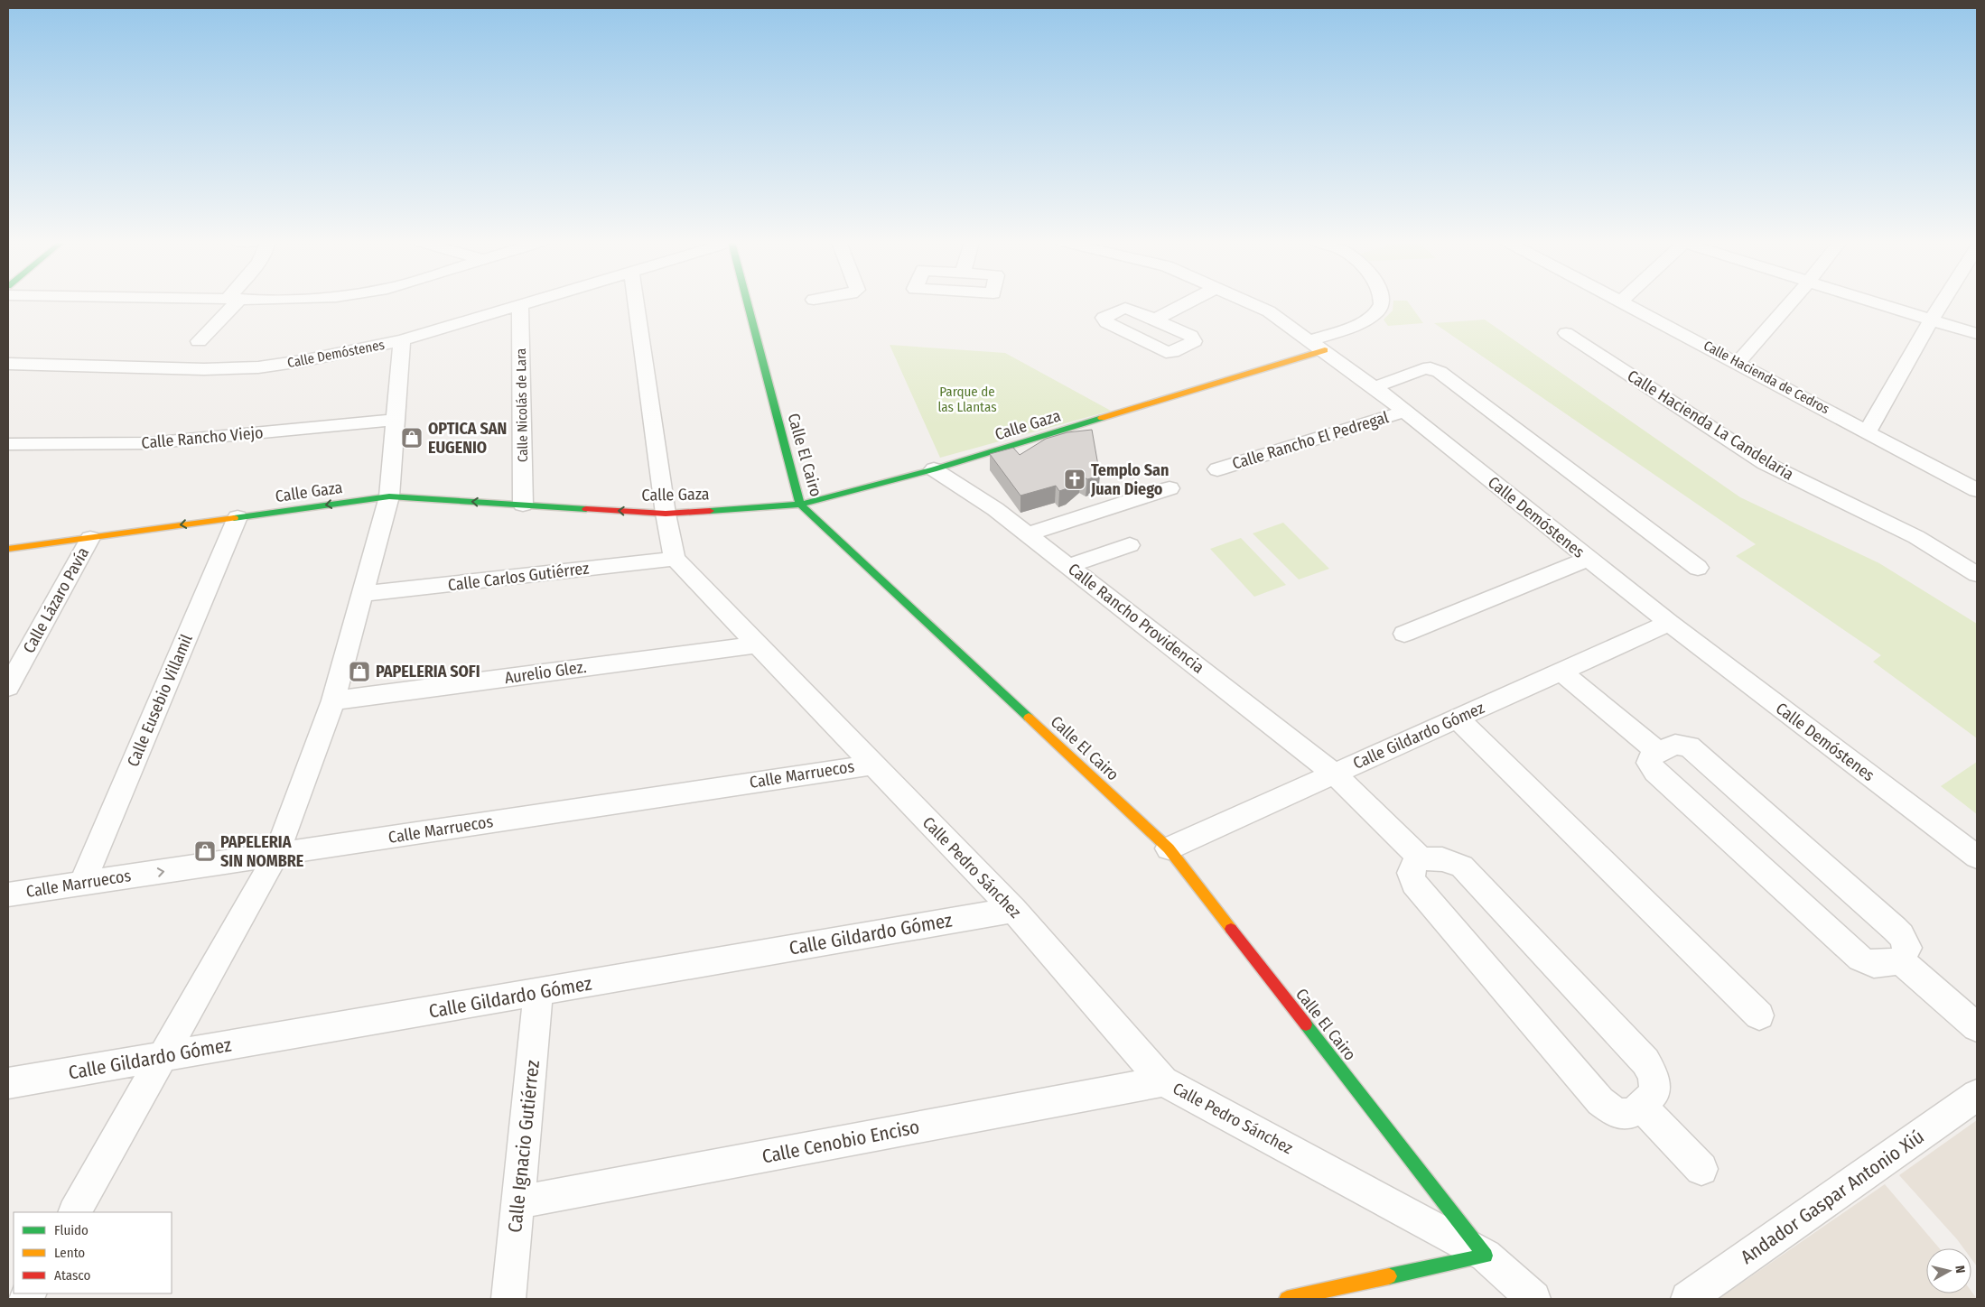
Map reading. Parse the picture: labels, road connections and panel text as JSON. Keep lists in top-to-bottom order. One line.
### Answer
{"streets":{"street":["Calle Demóstenes","Calle Hacienda de Cedros","Calle Nicolás de Lara","Calle Gaza","Calle Hacienda La Candelaria","Calle Rancho Viejo","Calle Rancho El Pedregal","Calle El Cairo","Calle Carlos Gutiérrez","Calle Lázaro Pavía","Calle Rancho Providencia","Aurelio Glez.","Calle Eusebio Villamil","Calle Gildardo Gómez","Calle Marruecos","Calle Pedro Sánchez","Calle Cenobio Enciso","Calle Ignacio Gutiérrez","Andador Gaspar Antonio Xiú"]},"crossings":[["Calle Demóstenes","Calle Nicolás de Lara"],["Calle Demóstenes","Calle Gaza"],["Calle Demóstenes","Calle Rancho El Pedregal"],["Calle Demóstenes","Calle Gildardo Gómez"],["Calle Nicolás de Lara","Calle Gaza"],["Calle Gaza","Calle El Cairo"],["Calle Gaza","Calle Lázaro Pavía"],["Calle Gaza","Calle Rancho Providencia"],["Calle Gaza","Calle Eusebio Villamil"],["Calle El Cairo","Calle Gildardo Gómez"],["Calle El Cairo","Calle Pedro Sánchez"],["Calle Carlos Gutiérrez","Calle Pedro Sánchez"],["Calle Rancho Providencia","Calle Gildardo Gómez"],["Aurelio Glez.","Calle Pedro Sánchez"],["Calle Eusebio Villamil","Calle Marruecos"],["Calle Gildardo Gómez","Calle Pedro Sánchez"],["Calle Gildardo Gómez","Calle Ignacio Gutiérrez"],["Calle Marruecos","Calle Pedro Sánchez"],["Calle Pedro Sánchez","Calle Cenobio Enciso"],["Calle Cenobio Enciso","Calle Ignacio Gutiérrez"]],"one_way":["Calle Gaza"],"parks":["Parque de las Llantas"],"places":{"shop":["OPTICA SAN EUGENIO","PAPELERIA SOFI","PAPELERIA SIN NOMBRE"],"church":["Templo San Juan Diego"]},"legend":["Fluido","Lento","Atasco"],"north":"right"}
